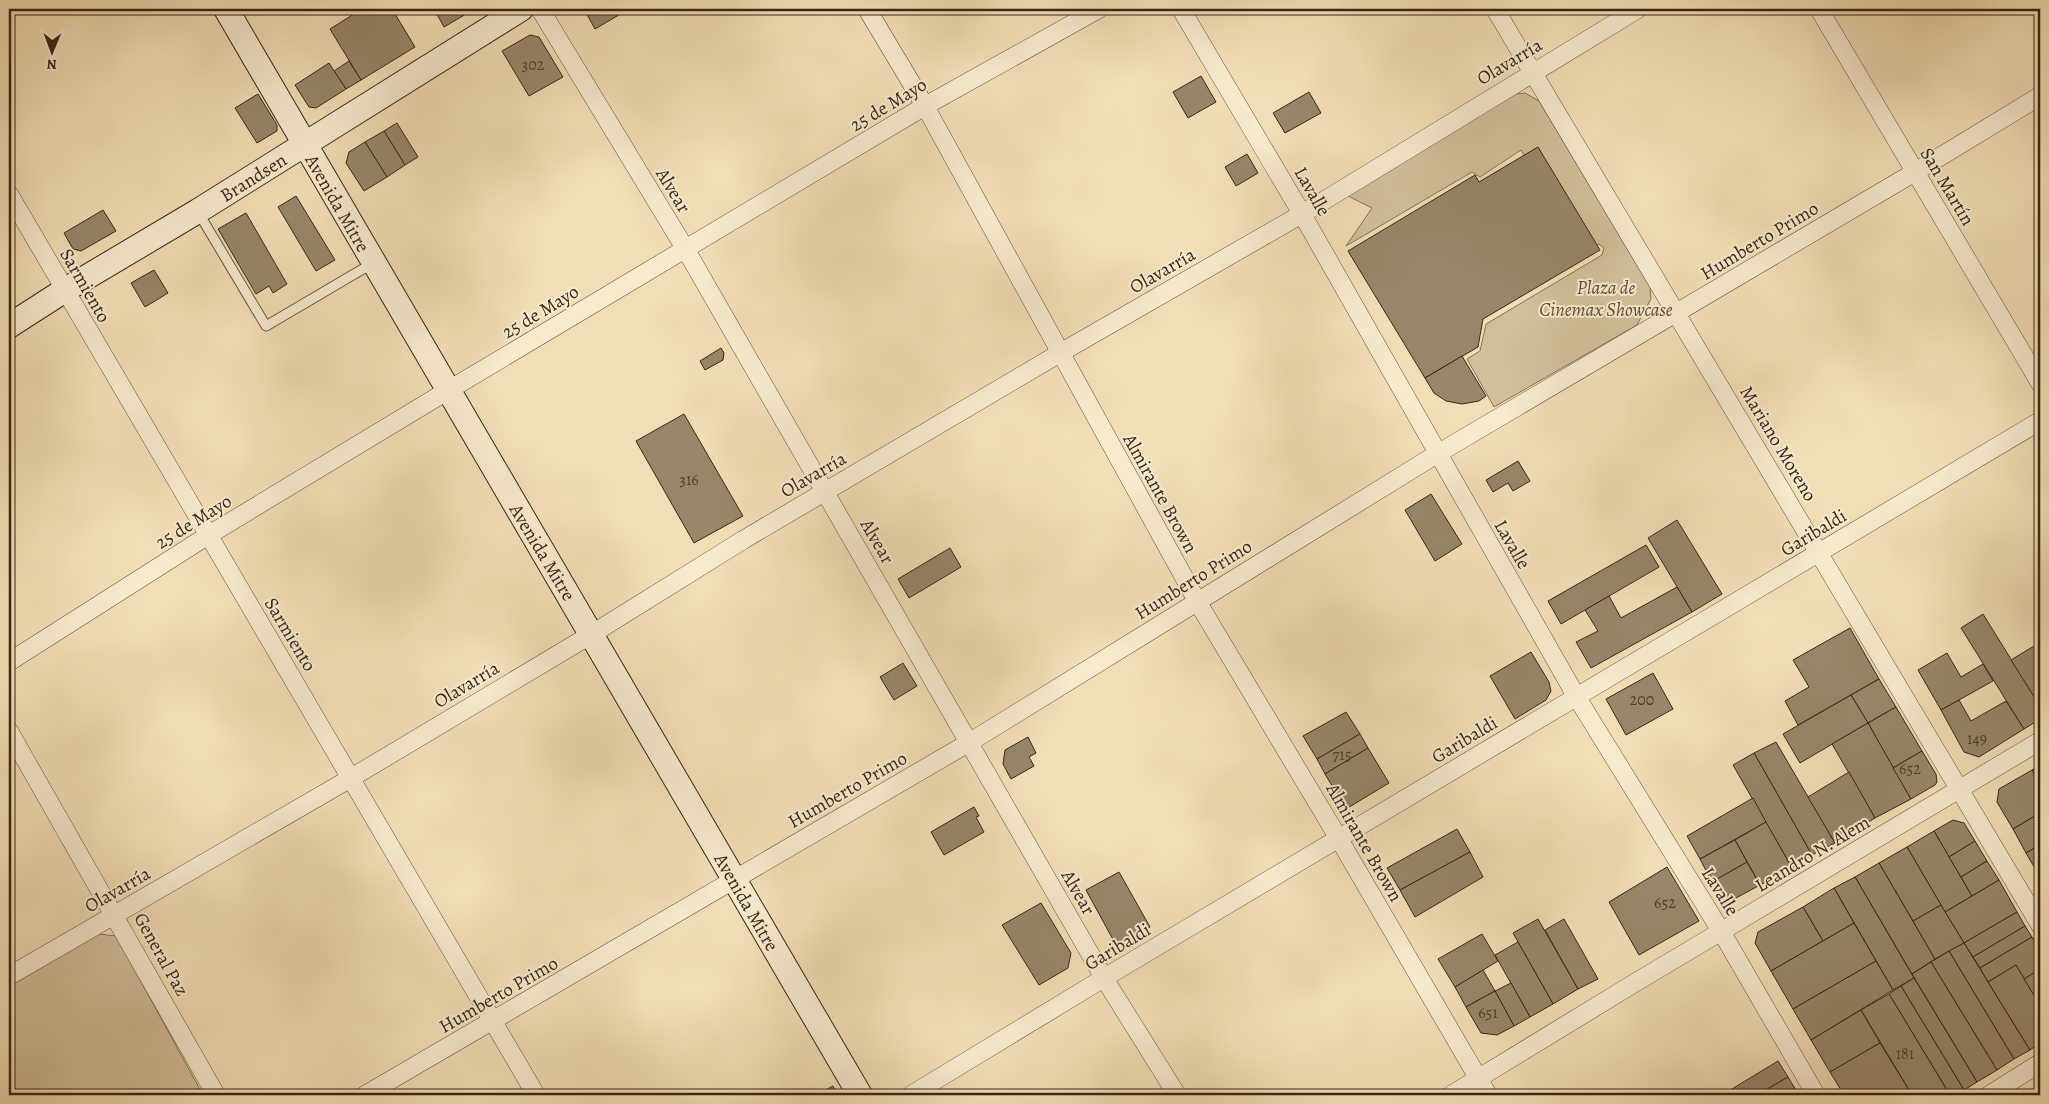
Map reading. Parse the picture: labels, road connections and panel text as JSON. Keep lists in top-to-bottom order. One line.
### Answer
{"streets":{"main road":["Brandsen","Avenida Mitre"],"street":["Olavarría","25 de Mayo","San Martín","Alvear","Lavalle","Humberto Primo","Sarmiento","Mariano Moreno","Almirante Brown","Garibaldi","Leandro N. Alem","General Paz"]},"crossings":[["Olavarría","Alvear"],["Olavarría","Lavalle"],["Olavarría","Avenida Mitre"],["Olavarría","Sarmiento"],["Olavarría","Mariano Moreno"],["Olavarría","Almirante Brown"],["Olavarría","General Paz"],["25 de Mayo","Alvear"],["25 de Mayo","Avenida Mitre"],["25 de Mayo","Sarmiento"],["25 de Mayo","Almirante Brown"],["Brandsen","Avenida Mitre"],["Brandsen","Sarmiento"],["San Martín","Humberto Primo"],["Alvear","Humberto Primo"],["Alvear","Garibaldi"],["Lavalle","Humberto Primo"],["Lavalle","Garibaldi"],["Lavalle","Leandro N. Alem"],["Avenida Mitre","Humberto Primo"],["Humberto Primo","Sarmiento"],["Humberto Primo","Mariano Moreno"],["Humberto Primo","Almirante Brown"],["Mariano Moreno","Garibaldi"],["Mariano Moreno","Leandro N. Alem"],["Almirante Brown","Garibaldi"],["Almirante Brown","Leandro N. Alem"]],"parks":["Plaza de Cinemax Showcase"],"house_numbers":["302","316","200","149","715","652","652","651","181"],"north":"bottom"}
